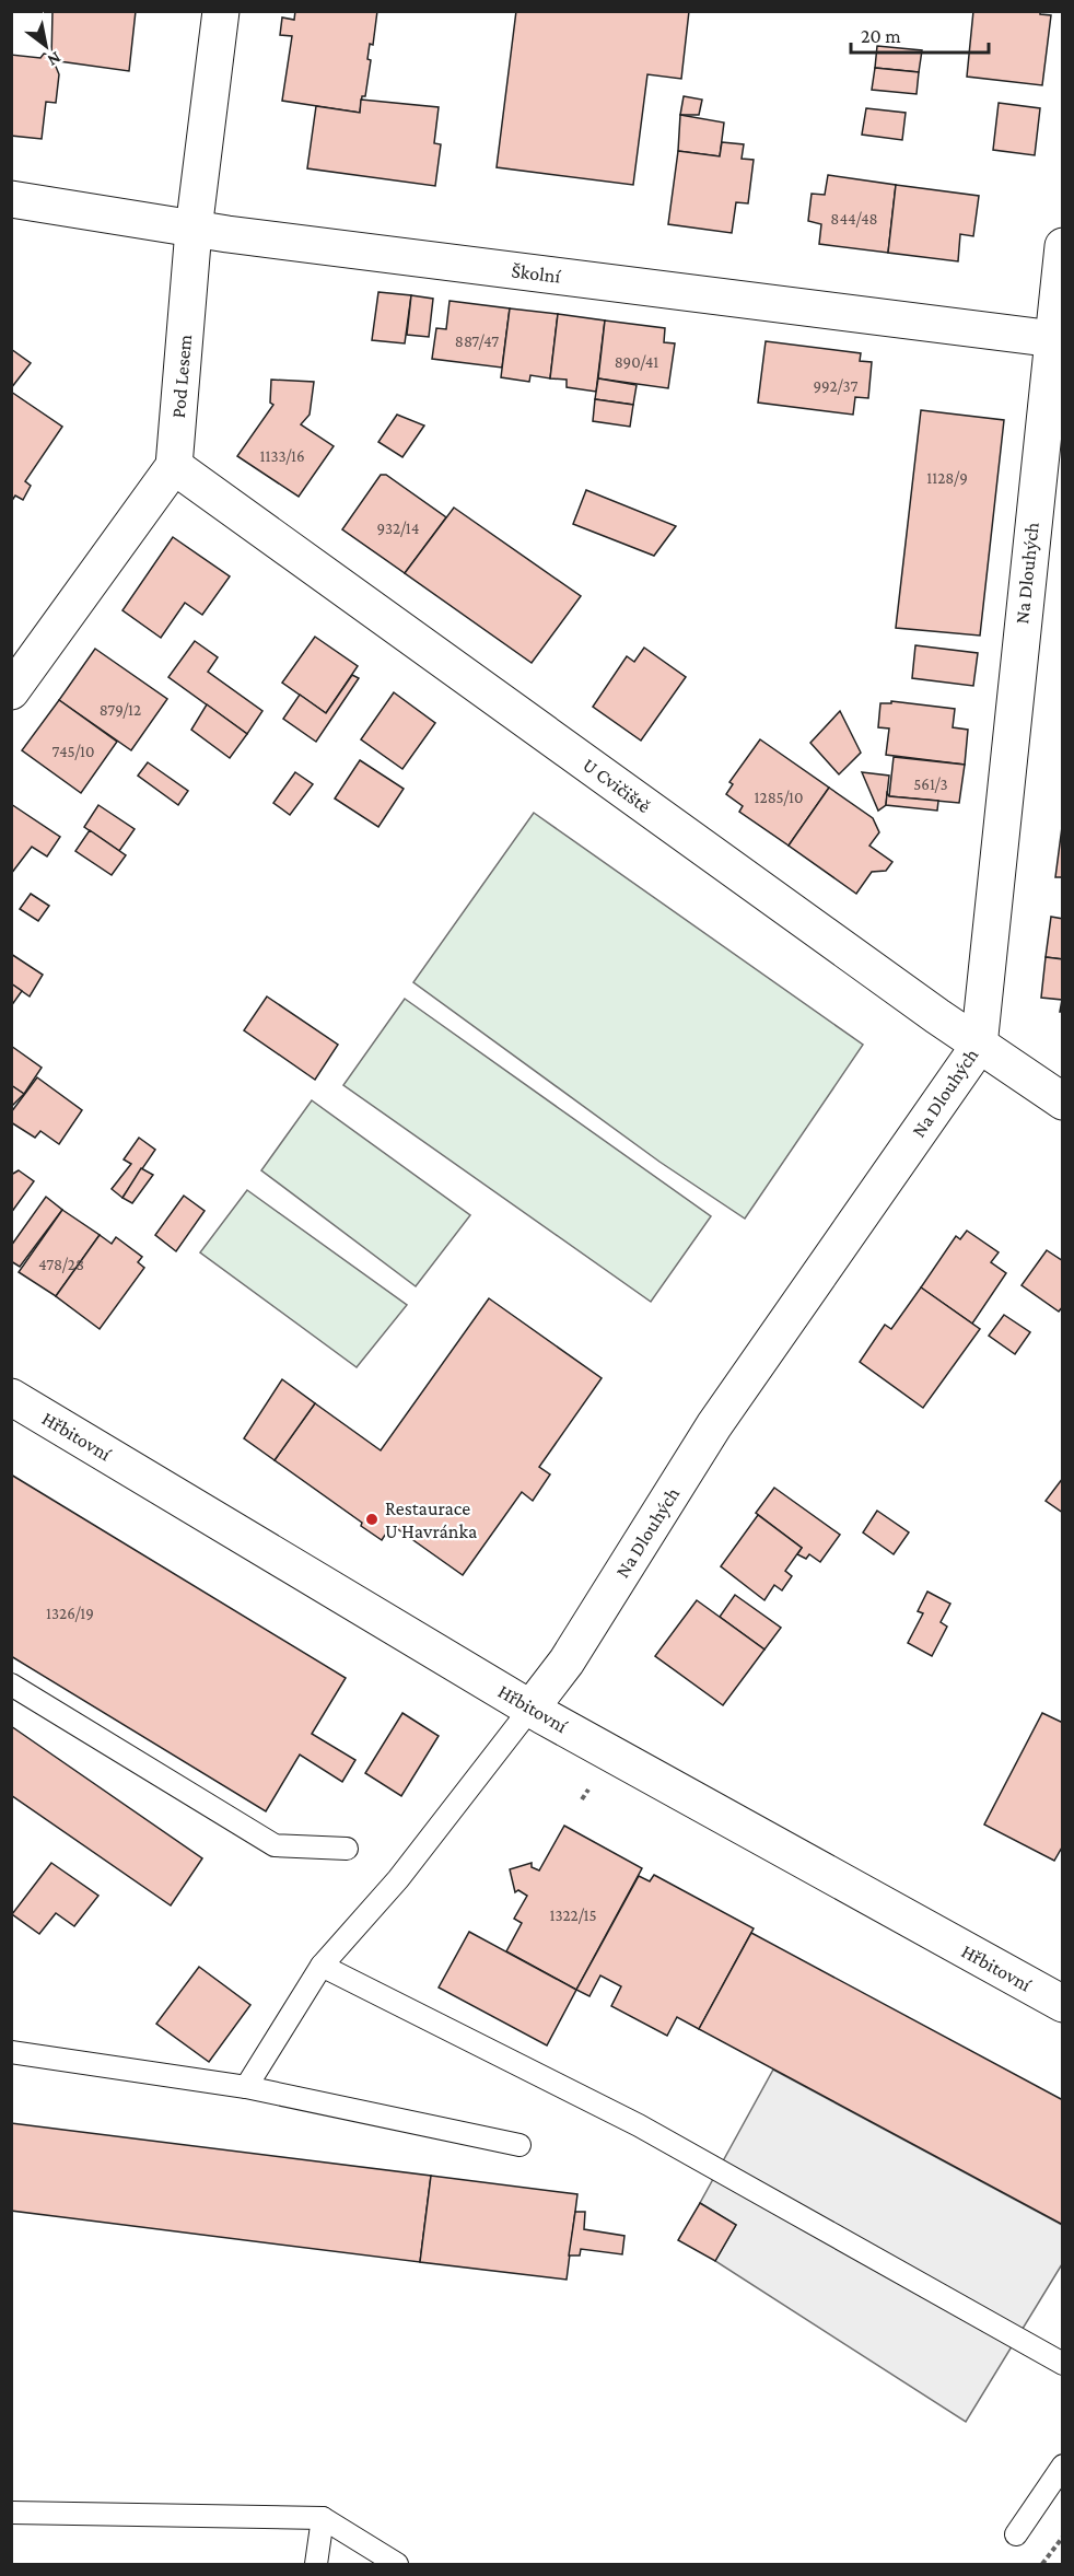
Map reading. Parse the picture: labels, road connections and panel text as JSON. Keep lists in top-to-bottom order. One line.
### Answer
{"streets":{"street":["Školní","Pod Lesem","Na Dlouhých","U Cvičiště","Hřbitovní"]},"crossings":[["Školní","Pod Lesem"],["Školní","Na Dlouhých"],["Pod Lesem","U Cvičiště"],["Na Dlouhých","U Cvičiště"],["Na Dlouhých","Hřbitovní"]],"places":["Restaurace U Havránka"],"house_numbers":["844/48","887/47","890/41","992/37","1133/16","1128/9","932/14","879/12","745/10","561/3","1285/10","478/28","1326/19","1322/15"],"scale_bar":"20 m","north":"bottom right"}
